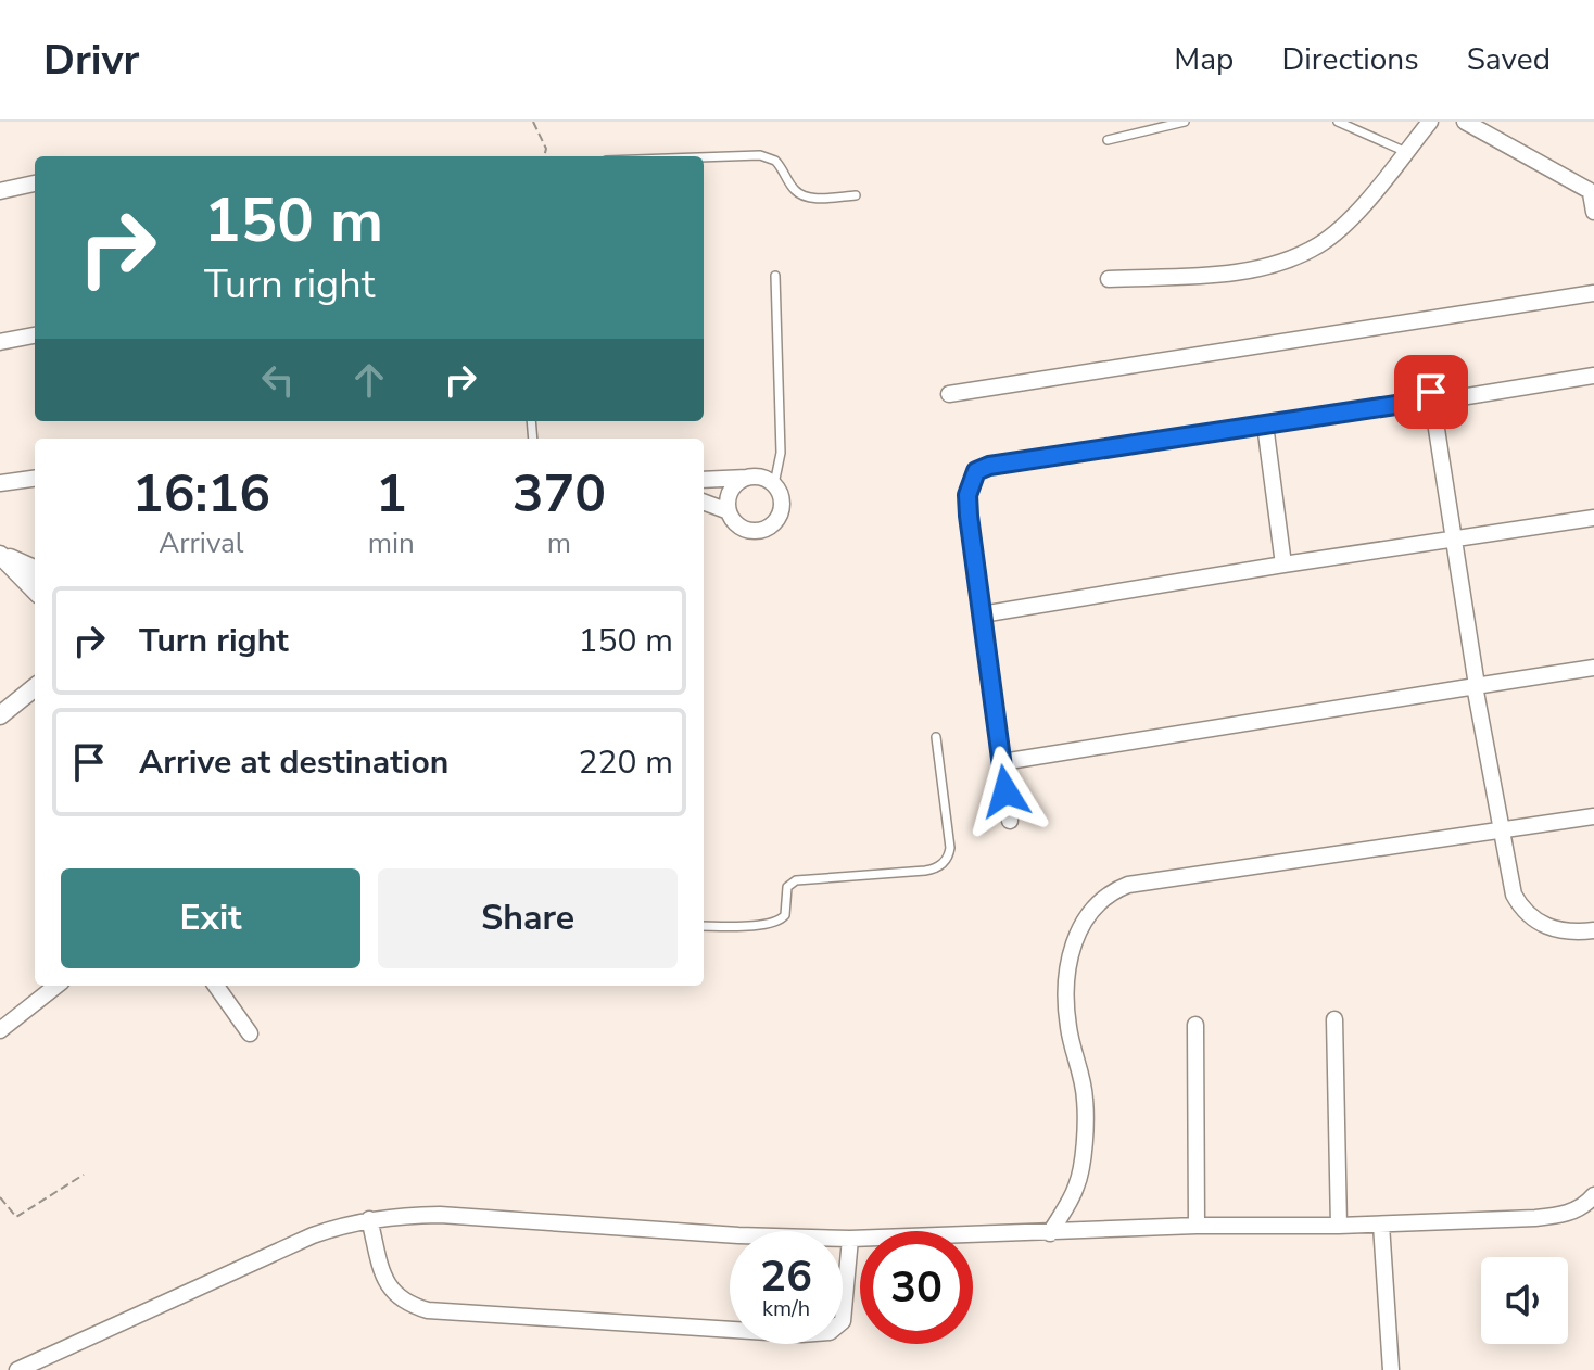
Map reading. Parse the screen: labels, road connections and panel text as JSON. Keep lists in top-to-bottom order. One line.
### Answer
{"page":{"header":"Drivr","nav":["Map","Directions","Saved"],"turn":["150 m","Turn right"],"eta":["16:16","Arrival","1","min","370","m"],"list":[{"name":"Turn right","value":"150 m"},{"name":"Arrive at destination","value":"220 m"}],"buttons":["Exit","Share"],"speed":"26 km/h","limit":"30"}}
